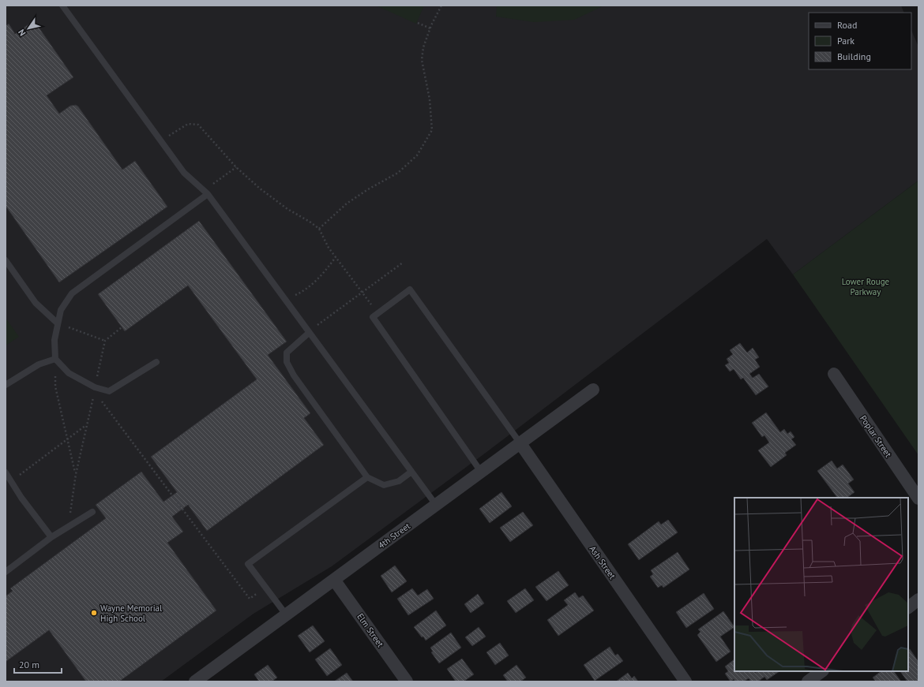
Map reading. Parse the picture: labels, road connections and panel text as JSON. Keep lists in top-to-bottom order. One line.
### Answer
{"streets":{"street":["Poplar Street","4th Street","Ash Street","Elm Street"]},"crossings":[["4th Street","Ash Street"],["4th Street","Elm Street"]],"parks":["Lower Rouge Parkway"],"places":["Wayne Memorial High School"],"legend":["Road","Park","Building"],"scale_bar":"20 m","north":"bottom left"}
